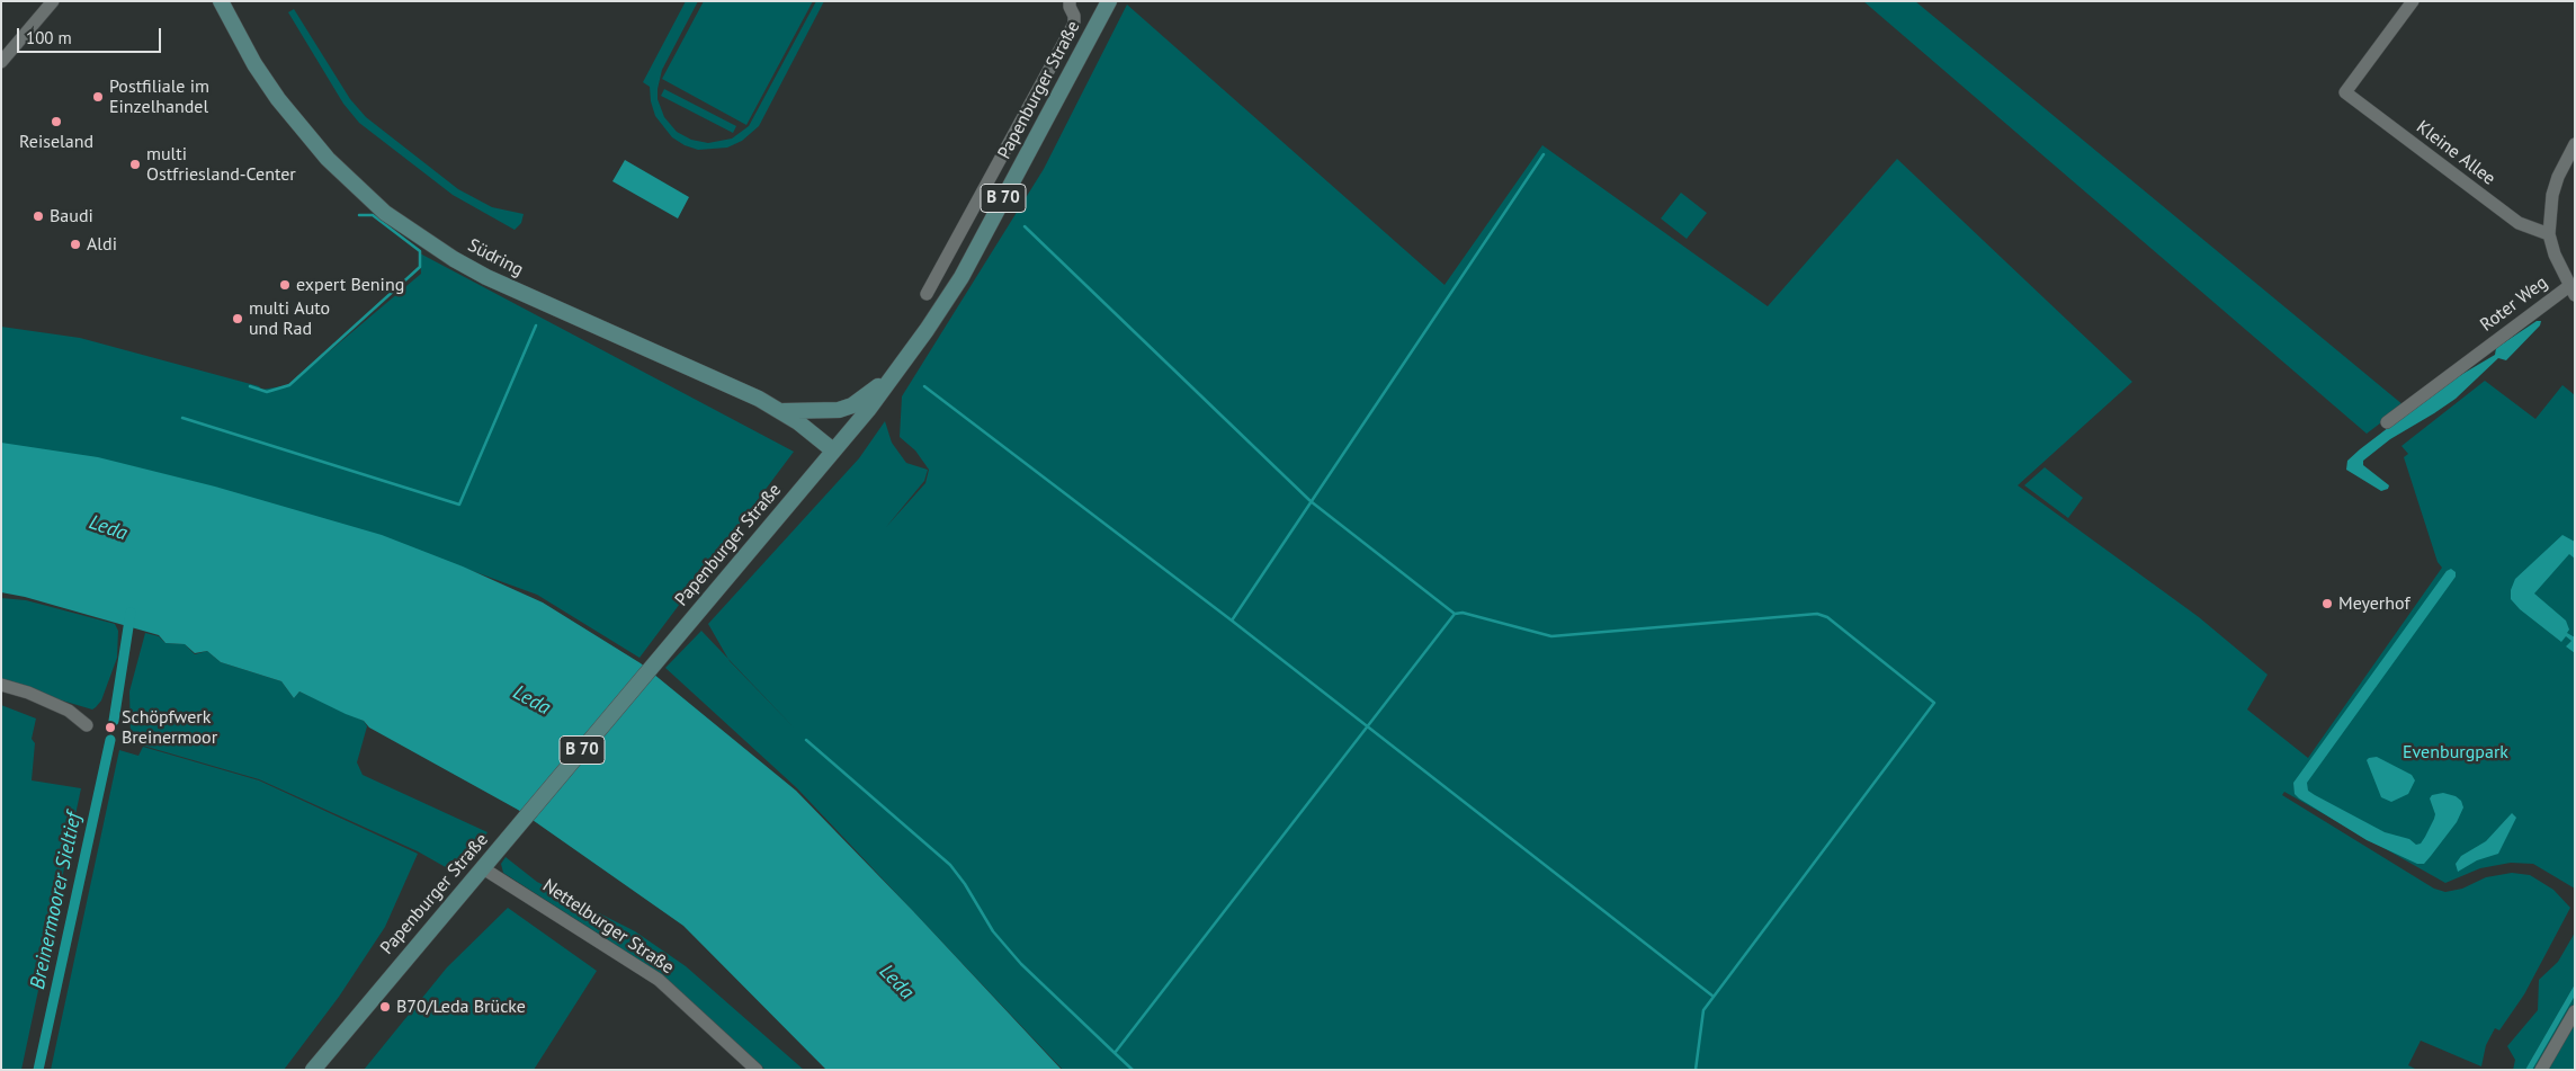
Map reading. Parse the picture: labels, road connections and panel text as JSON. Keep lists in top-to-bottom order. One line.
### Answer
{"streets":{"main road":["Papenburger Straße","B 70","Südring"],"street":["Kleine Allee","Roter Weg","Nettelburger Straße"]},"crossings":[["Papenburger Straße","Südring"],["Papenburger Straße","Nettelburger Straße"],["Kleine Allee","Roter Weg"]],"water":["Leda","Breinermoorer Sieltief"],"parks":["Evenburgpark"],"places":["Postfiliale im Einzelhandel","Reiseland","multi Ostfriesland-Center","Baudi","Aldi","expert Bening","multi Auto und Rad","Meyerhof","Schöpfwerk Breinermoor","B70/Leda Brücke"],"scale_bar":"100 m"}
